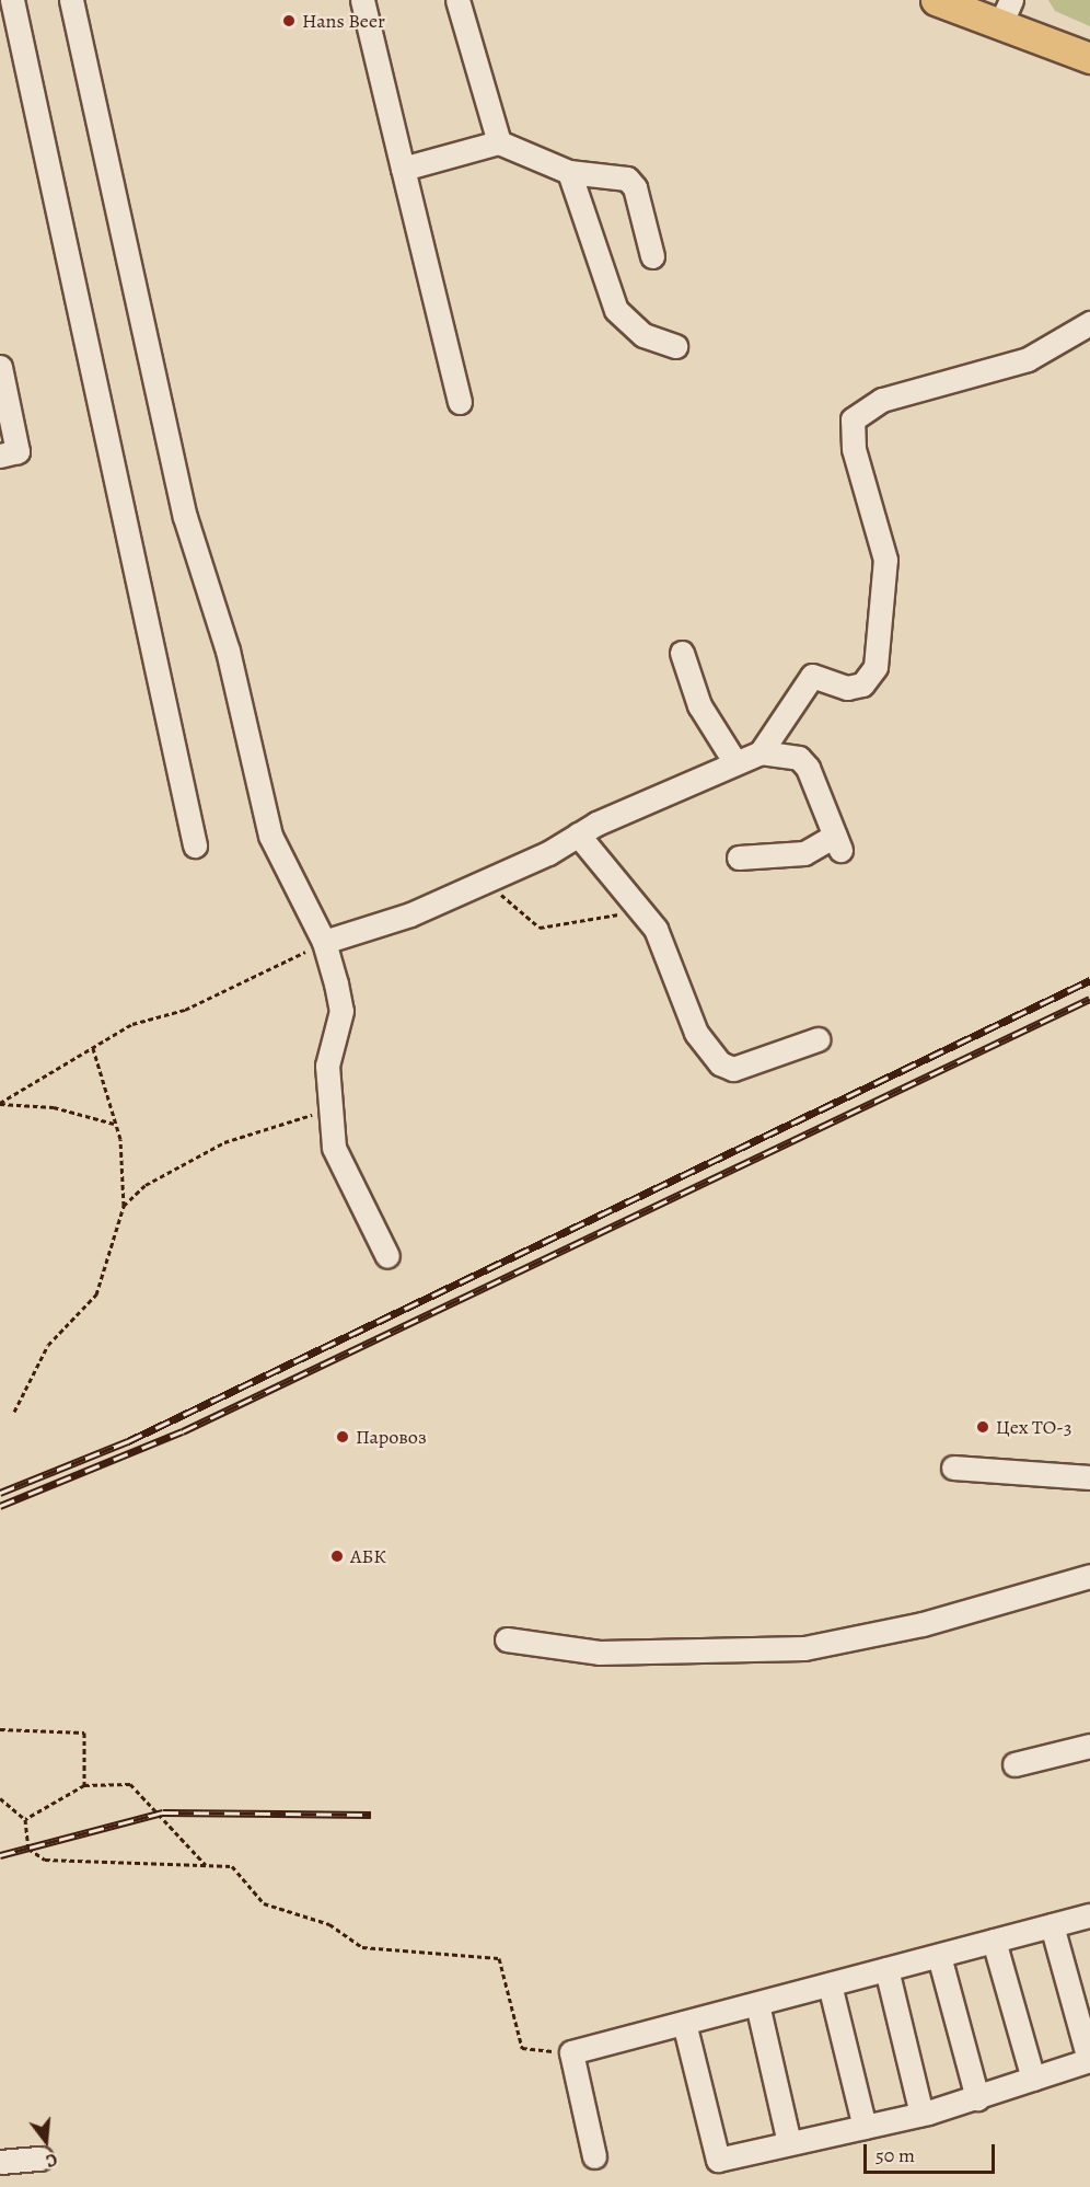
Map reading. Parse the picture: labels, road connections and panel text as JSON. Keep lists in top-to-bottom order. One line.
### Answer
{"places":["Hans Beer","Цех ТО-3","Паровоз","АБК"],"scale_bar":"50 m","north":"bottom"}
